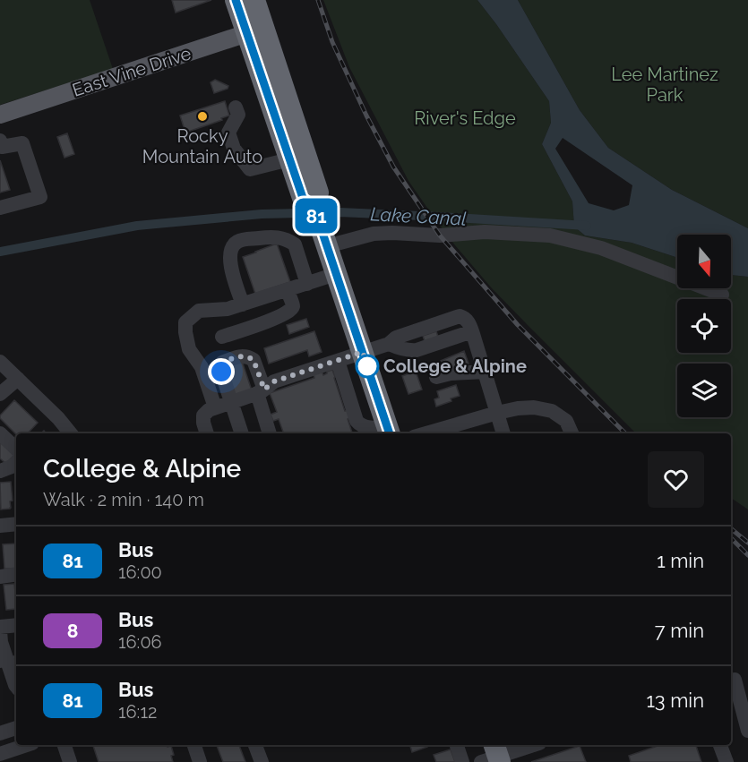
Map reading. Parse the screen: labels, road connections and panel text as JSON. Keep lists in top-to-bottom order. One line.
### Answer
{"streets":{"main road":["East Vine Drive"]},"water":["Lake Canal"],"parks":["Lee Martinez Park","River's Edge"],"places":["Rocky Mountain Auto","College & Alpine"],"lines":["bus line 81"],"north":"bottom","page":{"on_map":"81","heading":["College & Alpine","Walk · 2 min · 140 m"],"list":[{"mark":"81","name":"Bus","note":"16:00","value":"1 min"},{"mark":"8","name":"Bus","note":"16:06","value":"7 min"},{"mark":"81","name":"Bus","note":"16:12","value":"13 min"}]}}
